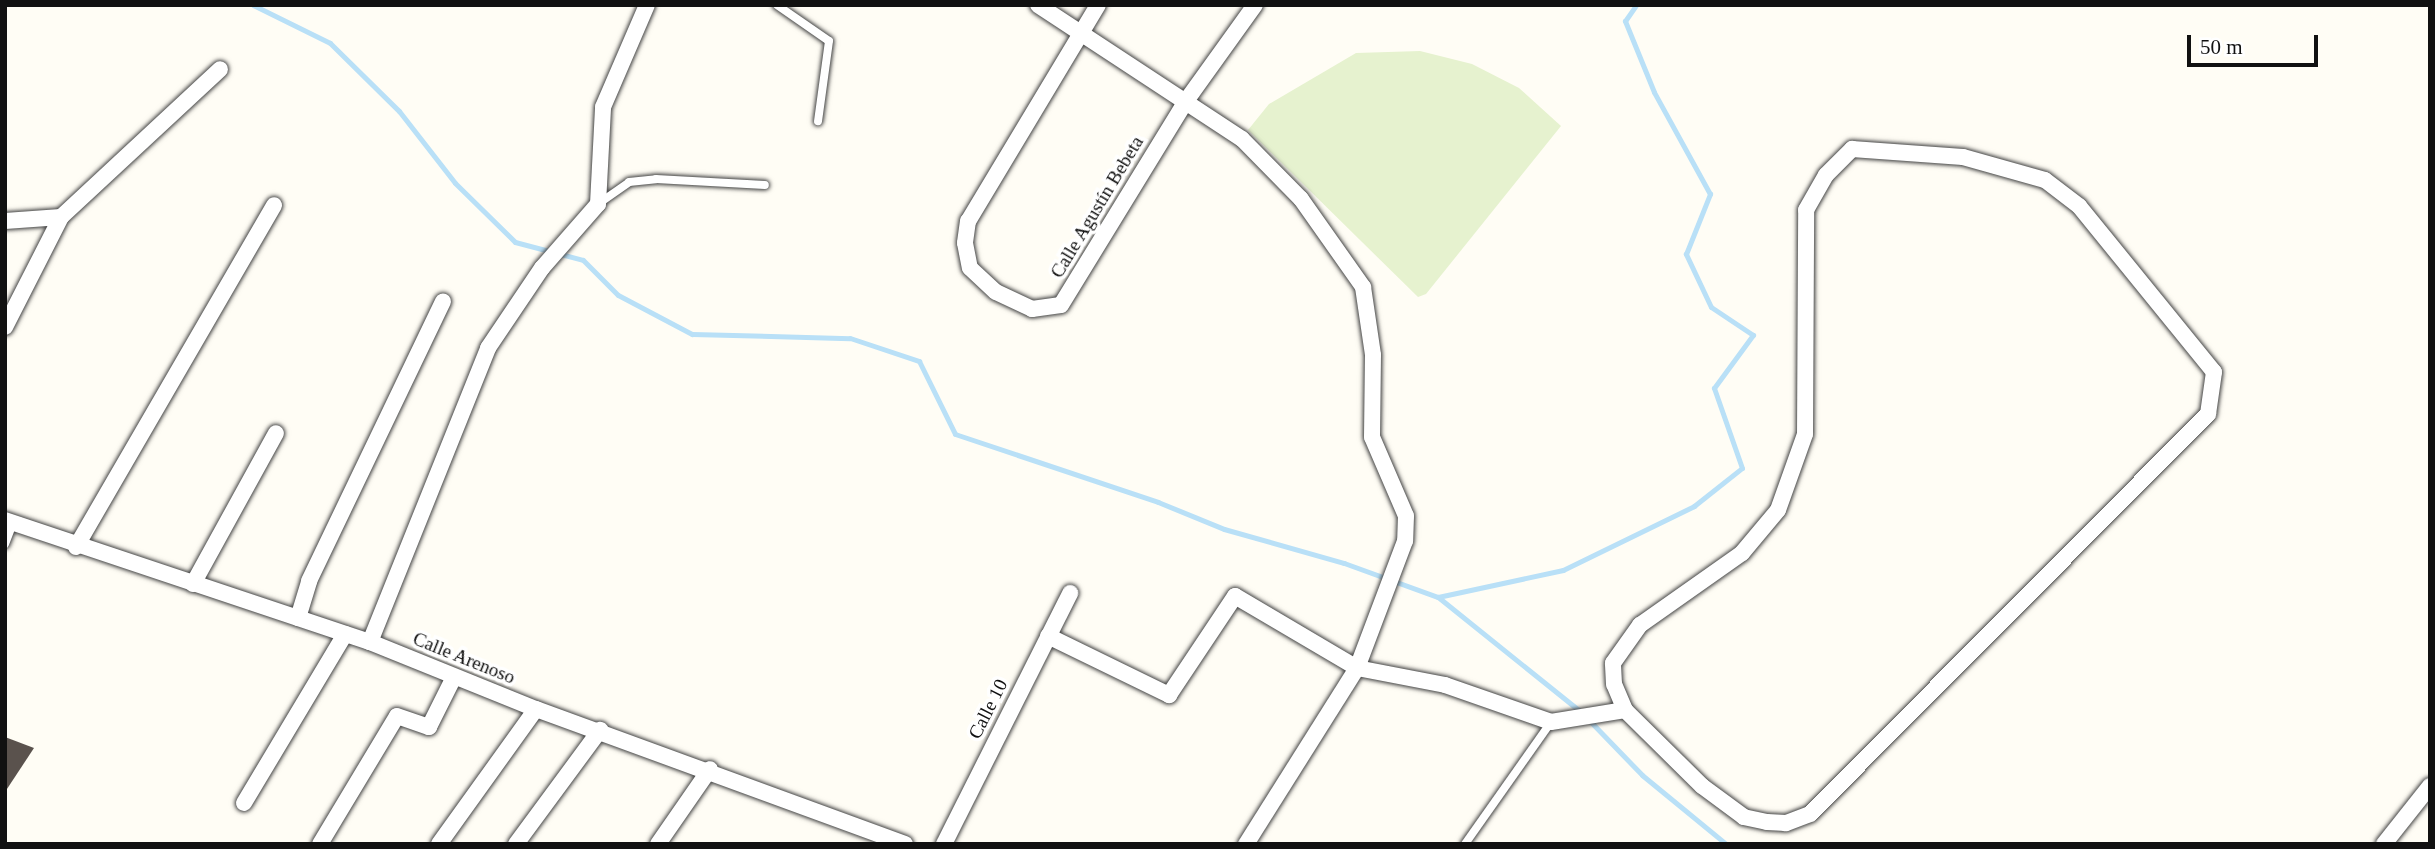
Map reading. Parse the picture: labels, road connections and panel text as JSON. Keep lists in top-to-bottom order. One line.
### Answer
{"streets":{"street":["Calle Agustín Bebeta","Calle Arenoso","Calle 10"]},"scale_bar":"50 m"}
